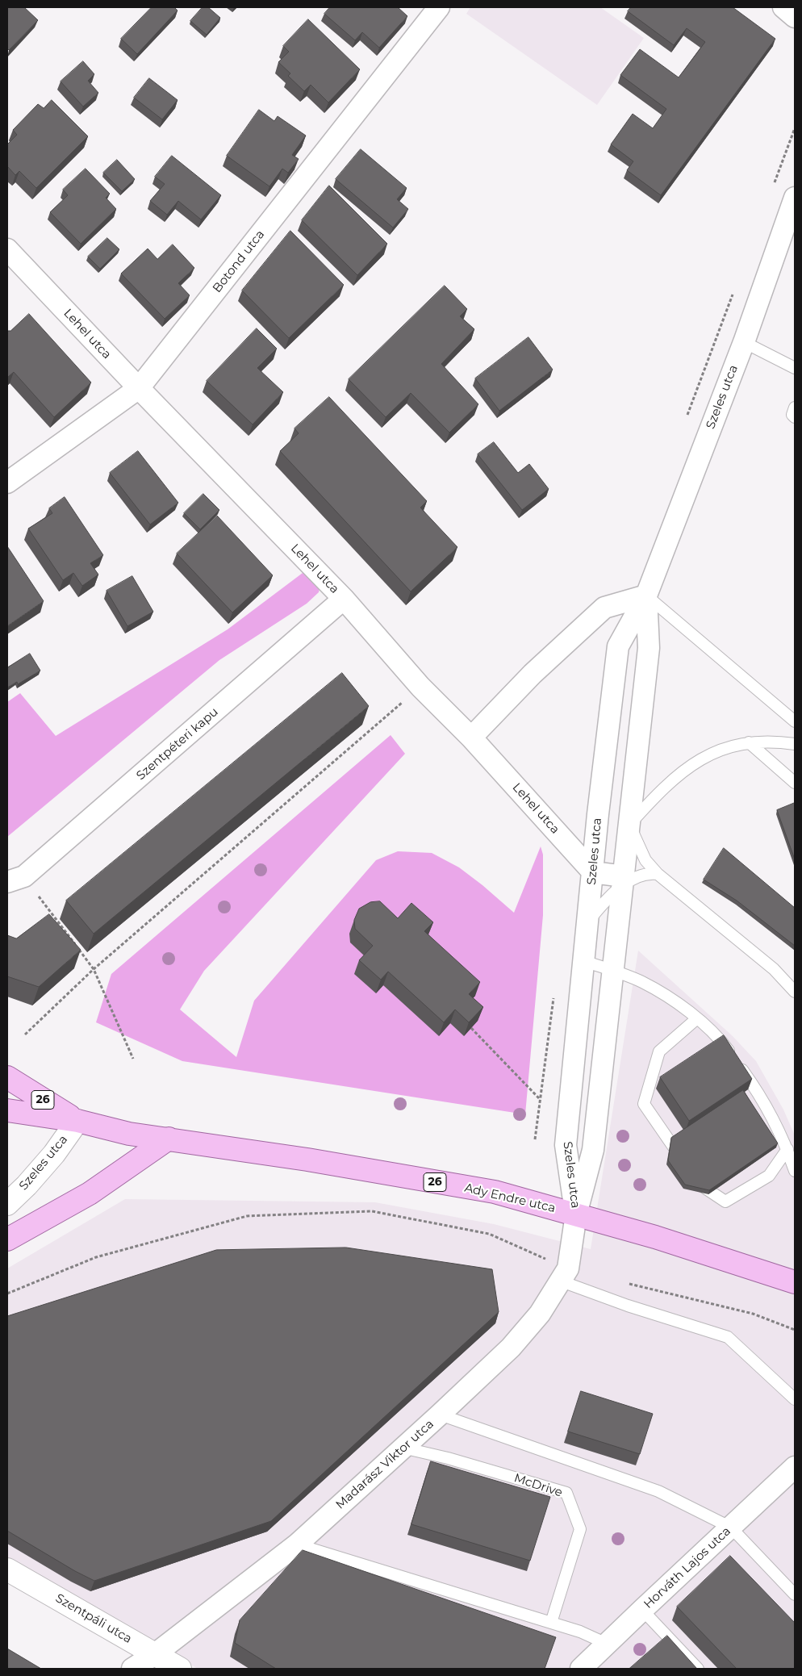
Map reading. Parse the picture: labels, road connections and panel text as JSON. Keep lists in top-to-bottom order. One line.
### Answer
{"streets":{"main road":["26","Ady Endre utca"],"street":["Botond utca","Lehel utca","Szeles utca","Szentpéteri kapu","Madarász Viktor utca","Horváth Lajos utca","Szentpáli utca"],"lane":["McDrive"]},"crossings":[["Botond utca","Lehel utca"],["Lehel utca","Szeles utca"],["Lehel utca","Szentpéteri kapu"],["Szeles utca","26"],["Szeles utca","Ady Endre utca"],["Szeles utca","Madarász Viktor utca"],["26","Ady Endre utca"],["Ady Endre utca","Madarász Viktor utca"],["Madarász Viktor utca","McDrive"],["Madarász Viktor utca","Szentpáli utca"]]}
